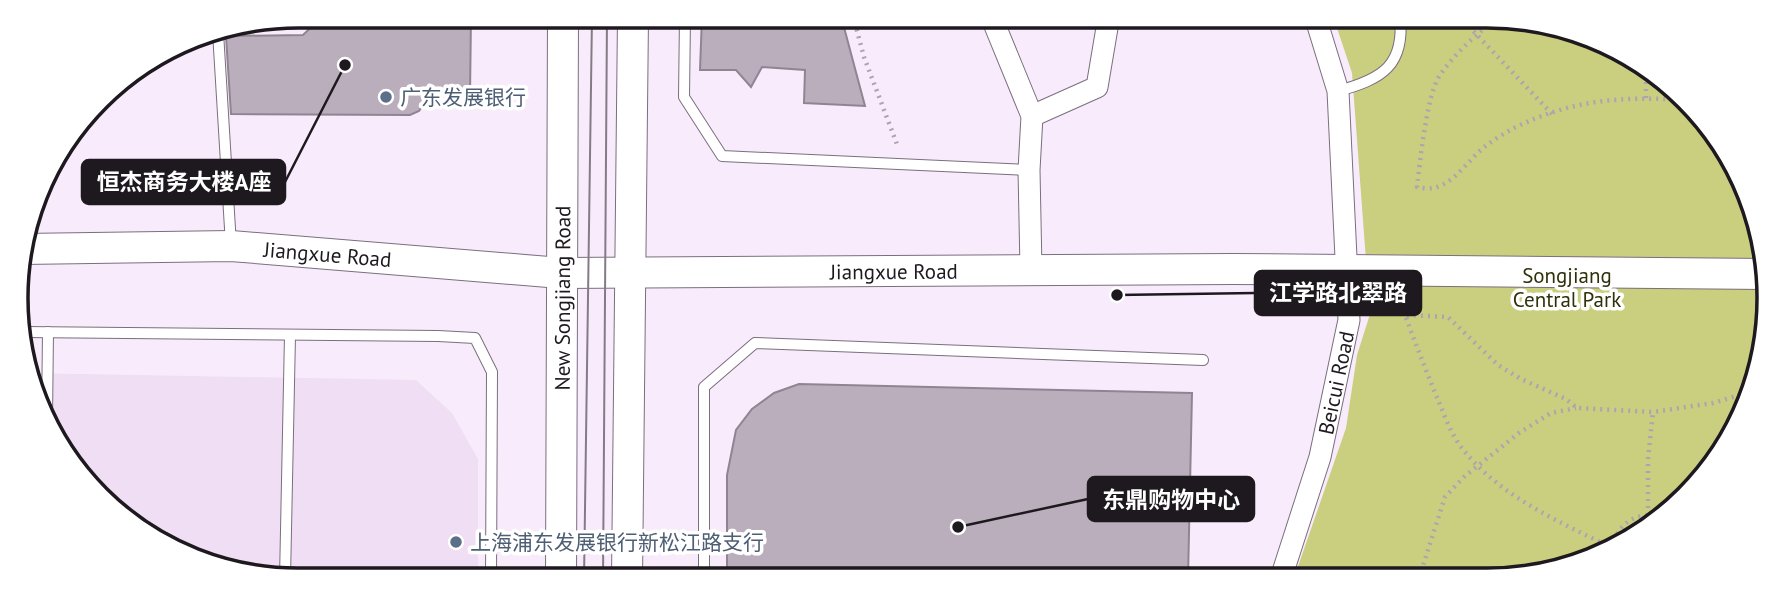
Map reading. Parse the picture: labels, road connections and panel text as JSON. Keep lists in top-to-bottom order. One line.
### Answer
{"streets":{"main road":["Jiangxue Road","New Songjiang Road"],"street":["Beicui Road"]},"crossings":[["Jiangxue Road","New Songjiang Road"],["Jiangxue Road","Beicui Road"]],"parks":["Songjiang Central Park"],"places":["恒杰商务大楼A座","广东发展银行","江学路北翠路","东鼎购物中心","上海浦东发展银行新松江路支行"]}
